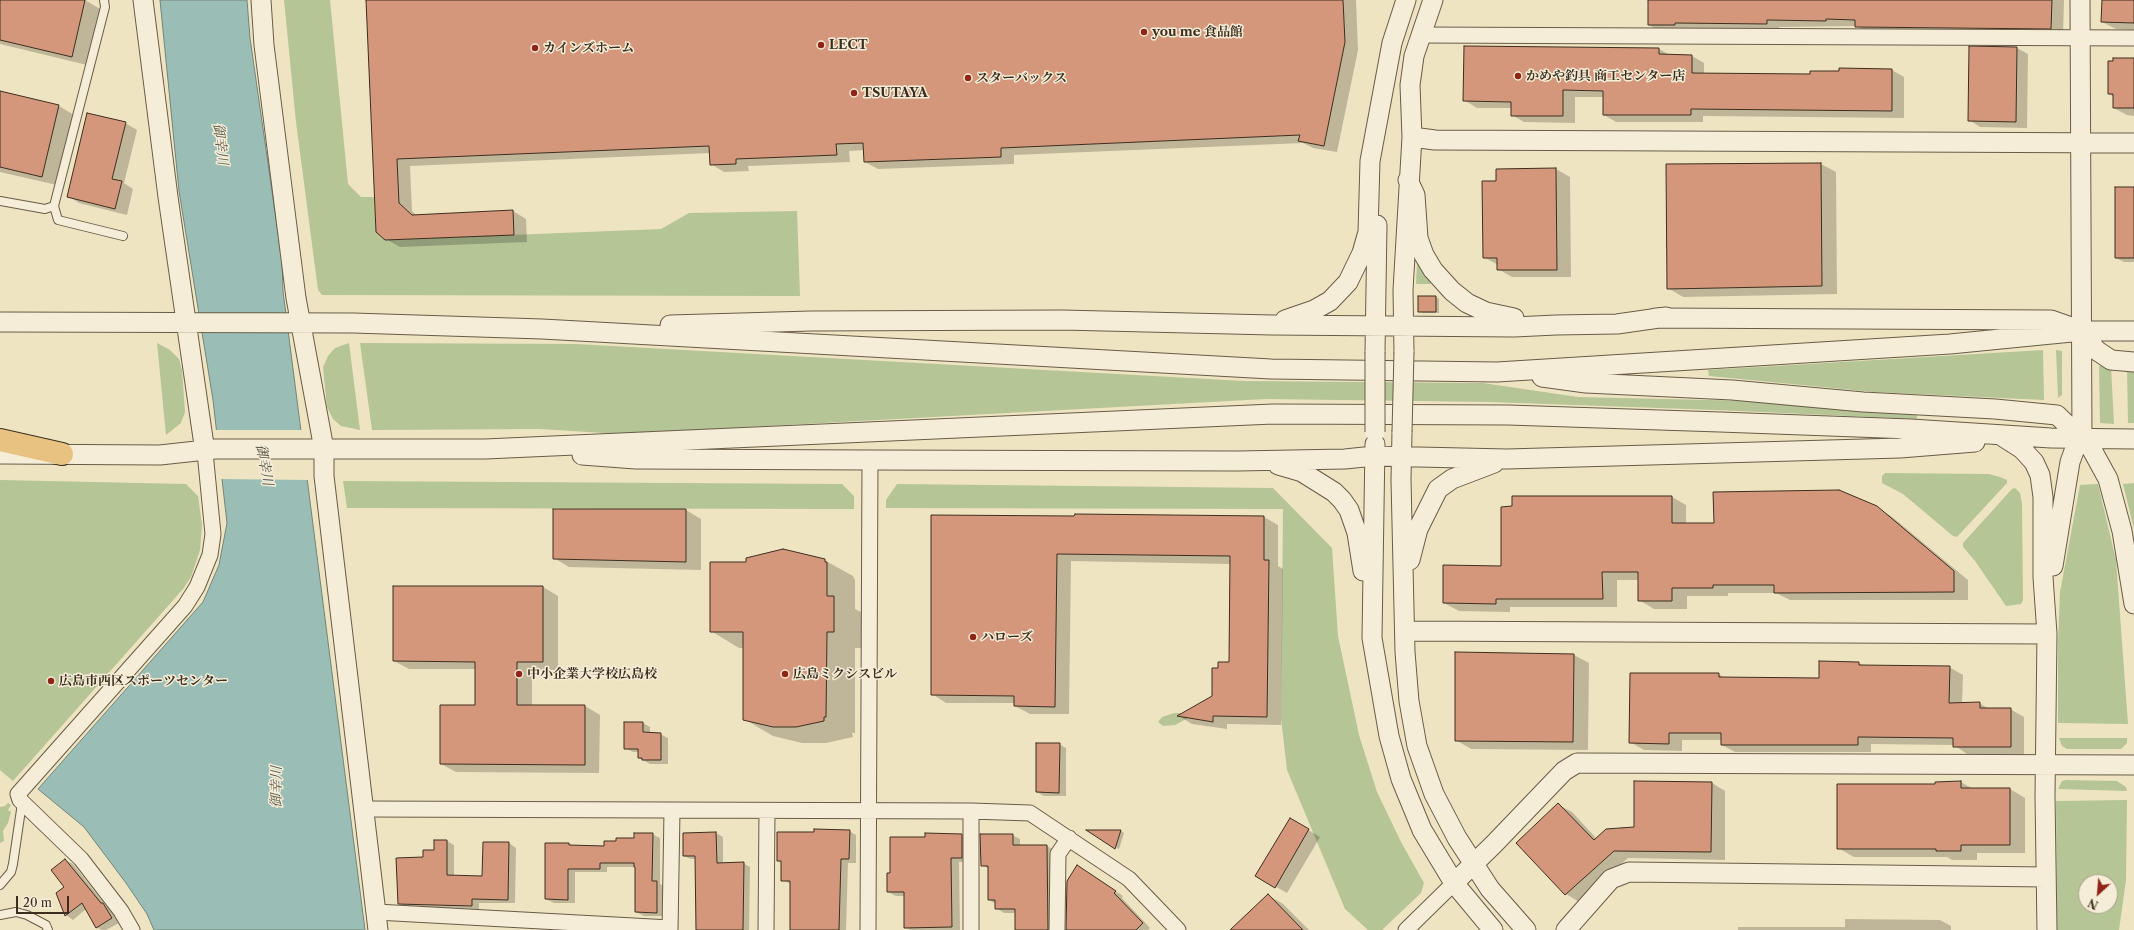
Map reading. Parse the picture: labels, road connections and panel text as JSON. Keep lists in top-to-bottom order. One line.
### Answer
{"water":["御幸川"],"places":["you me 食品館","LECT","カインズホーム","かめや釣具 商工センター店","スターバックス","TSUTAYA","ハローズ","中小企業大学校広島校","広島ミクシスビル","広島市西区スポーツセンター"],"scale_bar":"20 m","north":"bottom left"}
